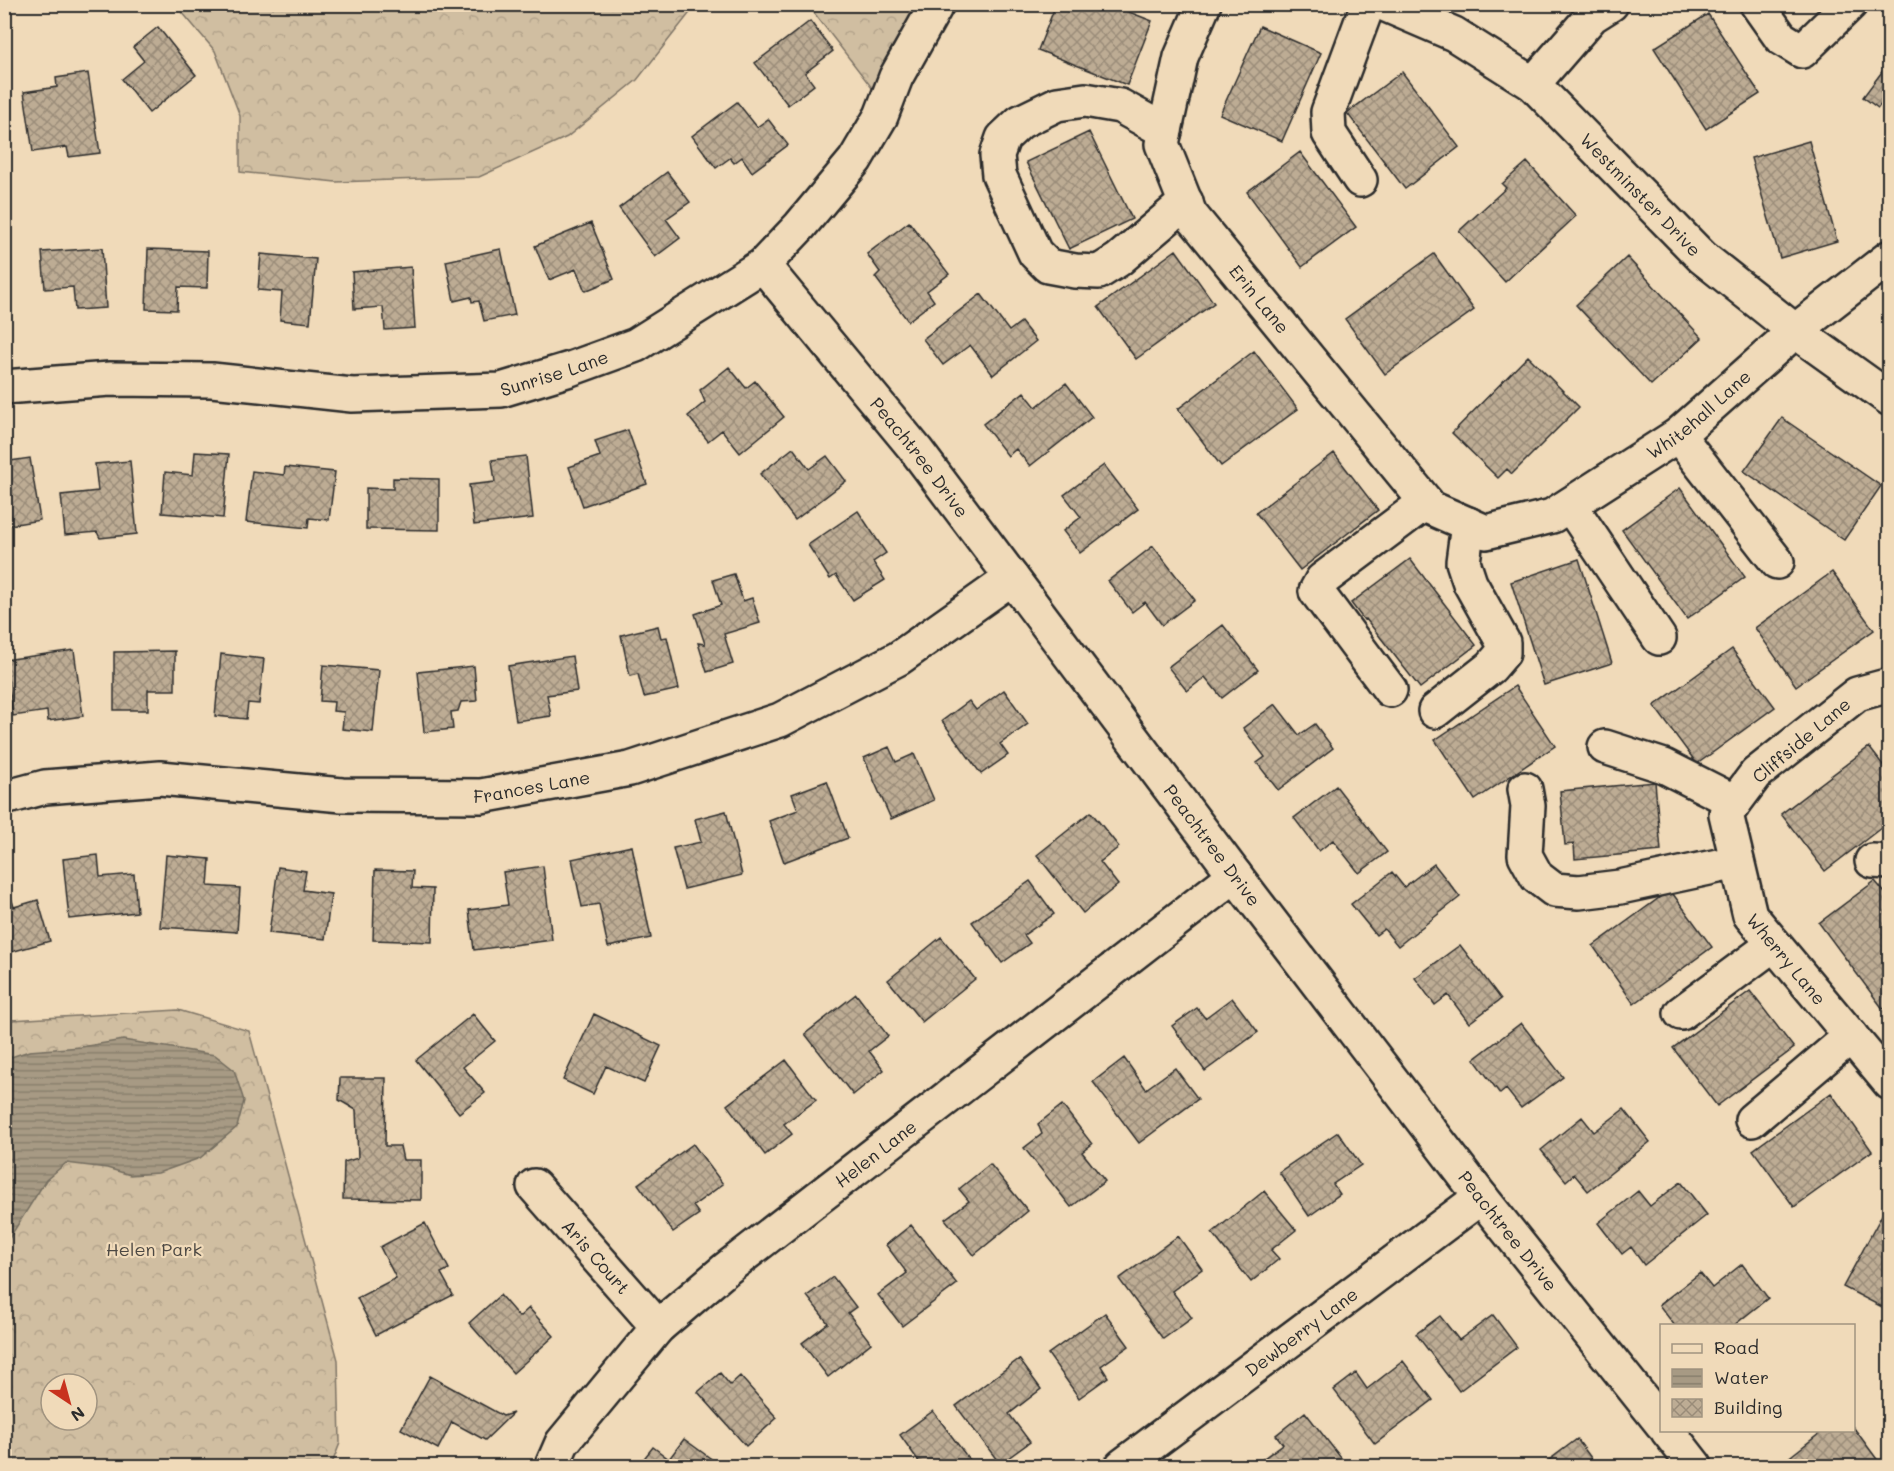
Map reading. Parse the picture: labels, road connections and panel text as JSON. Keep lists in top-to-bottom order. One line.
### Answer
{"streets":{"street":["Westminster Drive","Erin Lane","Sunrise Lane","Whitehall Lane","Peachtree Drive","Cliffside Lane","Frances Lane","Wherry Lane","Helen Lane","Aris Court","Dewberry Lane"]},"crossings":[["Westminster Drive","Whitehall Lane"],["Erin Lane","Whitehall Lane"],["Sunrise Lane","Peachtree Drive"],["Peachtree Drive","Frances Lane"],["Peachtree Drive","Helen Lane"],["Peachtree Drive","Dewberry Lane"],["Cliffside Lane","Wherry Lane"],["Helen Lane","Aris Court"]],"parks":["Helen Park"],"legend":["Road","Water","Building"],"north":"bottom right"}
